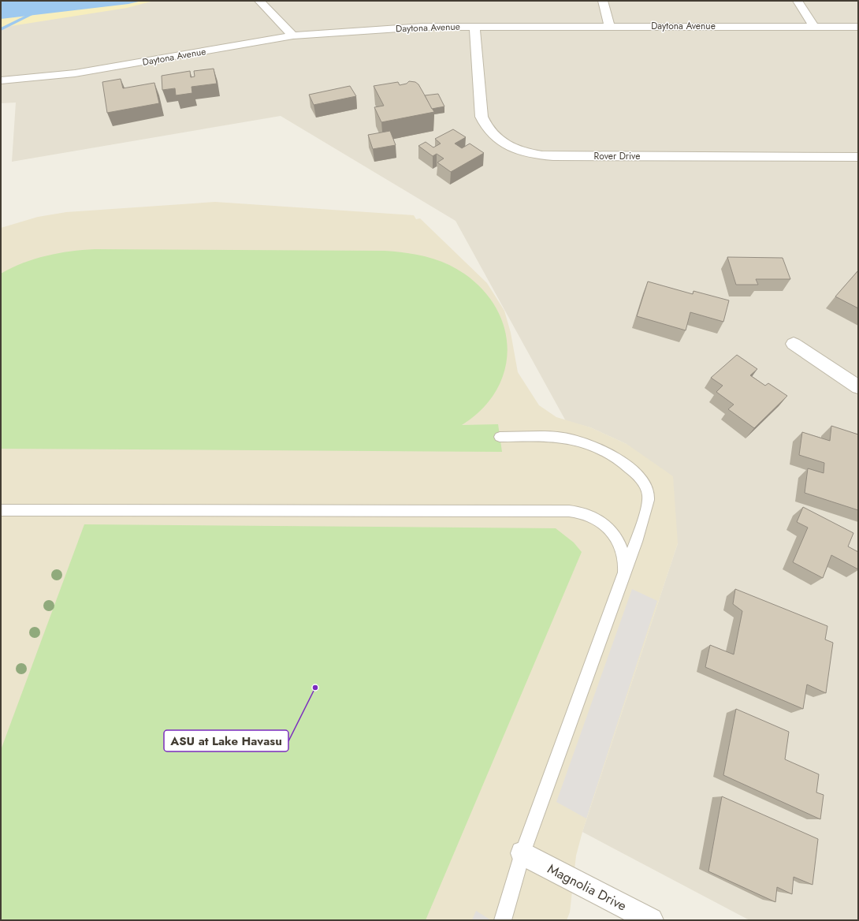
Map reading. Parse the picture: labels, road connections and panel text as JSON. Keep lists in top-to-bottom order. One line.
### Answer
{"streets":{"street":["Daytona Avenue","Rover Drive","Magnolia Drive"]},"crossings":[["Daytona Avenue","Rover Drive"]],"places":["ASU at Lake Havasu"]}
